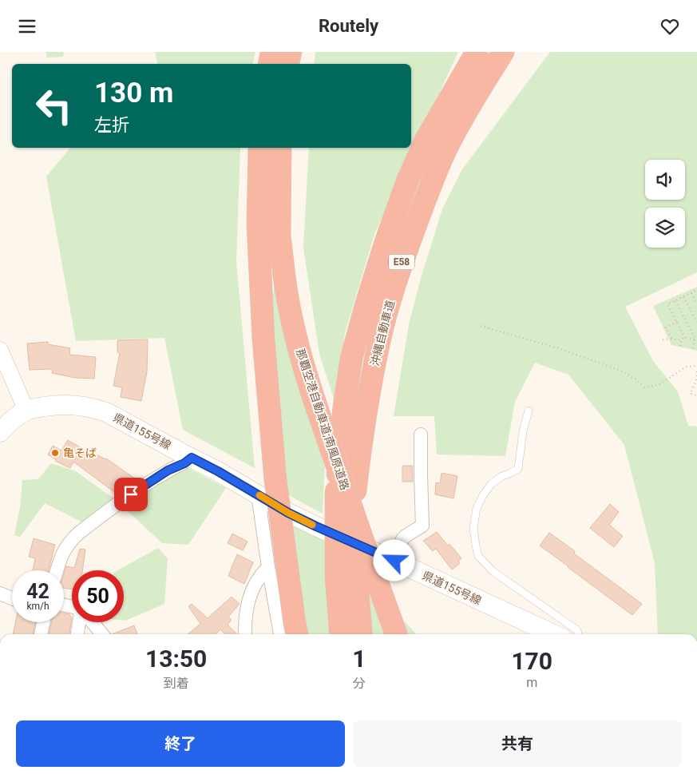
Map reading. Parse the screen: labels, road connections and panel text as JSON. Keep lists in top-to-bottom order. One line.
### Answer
{"streets":{"highway":["E58","沖縄自動車道","那覇空港自動車道;南風原道路"],"main road":["県道155号線"]},"places":["亀そば"],"page":{"header":"Routely","turn":["130 m","左折"],"speed":"42 km/h","limit":"50","eta":["13:50","到着","1","分","170","m"],"buttons":["終了","共有"]}}
